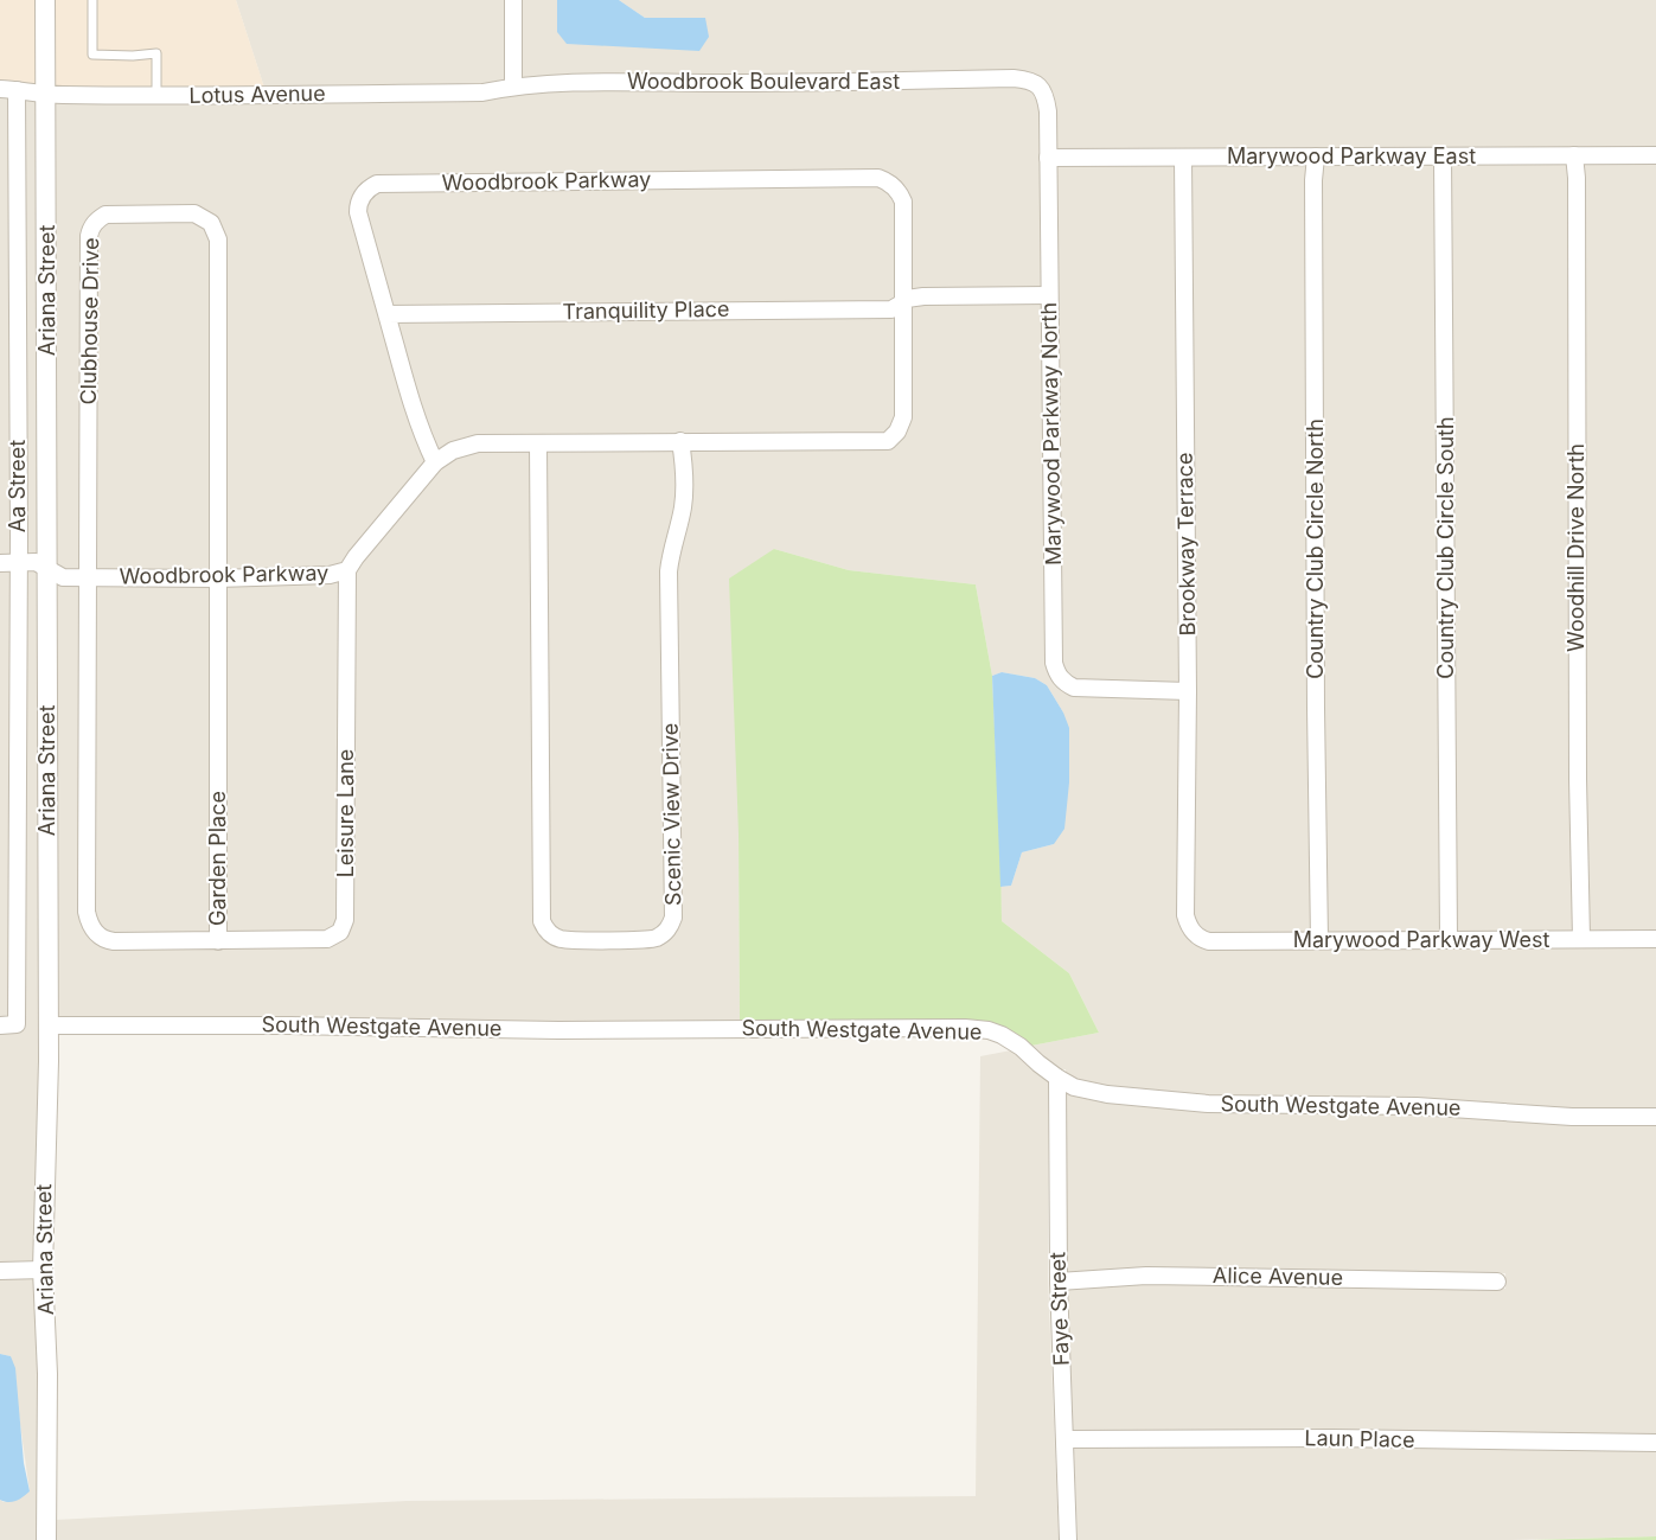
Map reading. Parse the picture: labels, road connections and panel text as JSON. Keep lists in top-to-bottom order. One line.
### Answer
{"streets":{"street":["Woodbrook Boulevard East","Lotus Avenue","Marywood Parkway East","Woodbrook Parkway","Ariana Street","Tranquility Place","Clubhouse Drive","Marywood Parkway North","Aa Street","Brookway Terrace","Country Club Circle South","Woodhill Drive North","Country Club Circle North","Leisure Lane","Scenic View Drive","Garden Place","Marywood Parkway West","South Westgate Avenue","Alice Avenue","Faye Street","Laun Place"]},"crossings":[["Woodbrook Boulevard East","Lotus Avenue"],["Woodbrook Boulevard East","Marywood Parkway North"],["Lotus Avenue","Ariana Street"],["Lotus Avenue","Aa Street"],["Marywood Parkway East","Marywood Parkway North"],["Marywood Parkway East","Brookway Terrace"],["Marywood Parkway East","Country Club Circle South"],["Marywood Parkway East","Woodhill Drive North"],["Marywood Parkway East","Country Club Circle North"],["Woodbrook Parkway","Ariana Street"],["Woodbrook Parkway","Tranquility Place"],["Woodbrook Parkway","Clubhouse Drive"],["Woodbrook Parkway","Aa Street"],["Woodbrook Parkway","Leisure Lane"],["Woodbrook Parkway","Scenic View Drive"],["Woodbrook Parkway","Garden Place"],["Ariana Street","South Westgate Avenue"],["Clubhouse Drive","Garden Place"],["Marywood Parkway North","Brookway Terrace"],["Brookway Terrace","Marywood Parkway West"],["Country Club Circle South","Marywood Parkway West"],["Woodhill Drive North","Marywood Parkway West"],["Country Club Circle North","Marywood Parkway West"],["Leisure Lane","Garden Place"],["South Westgate Avenue","Faye Street"],["Alice Avenue","Faye Street"],["Faye Street","Laun Place"]]}
